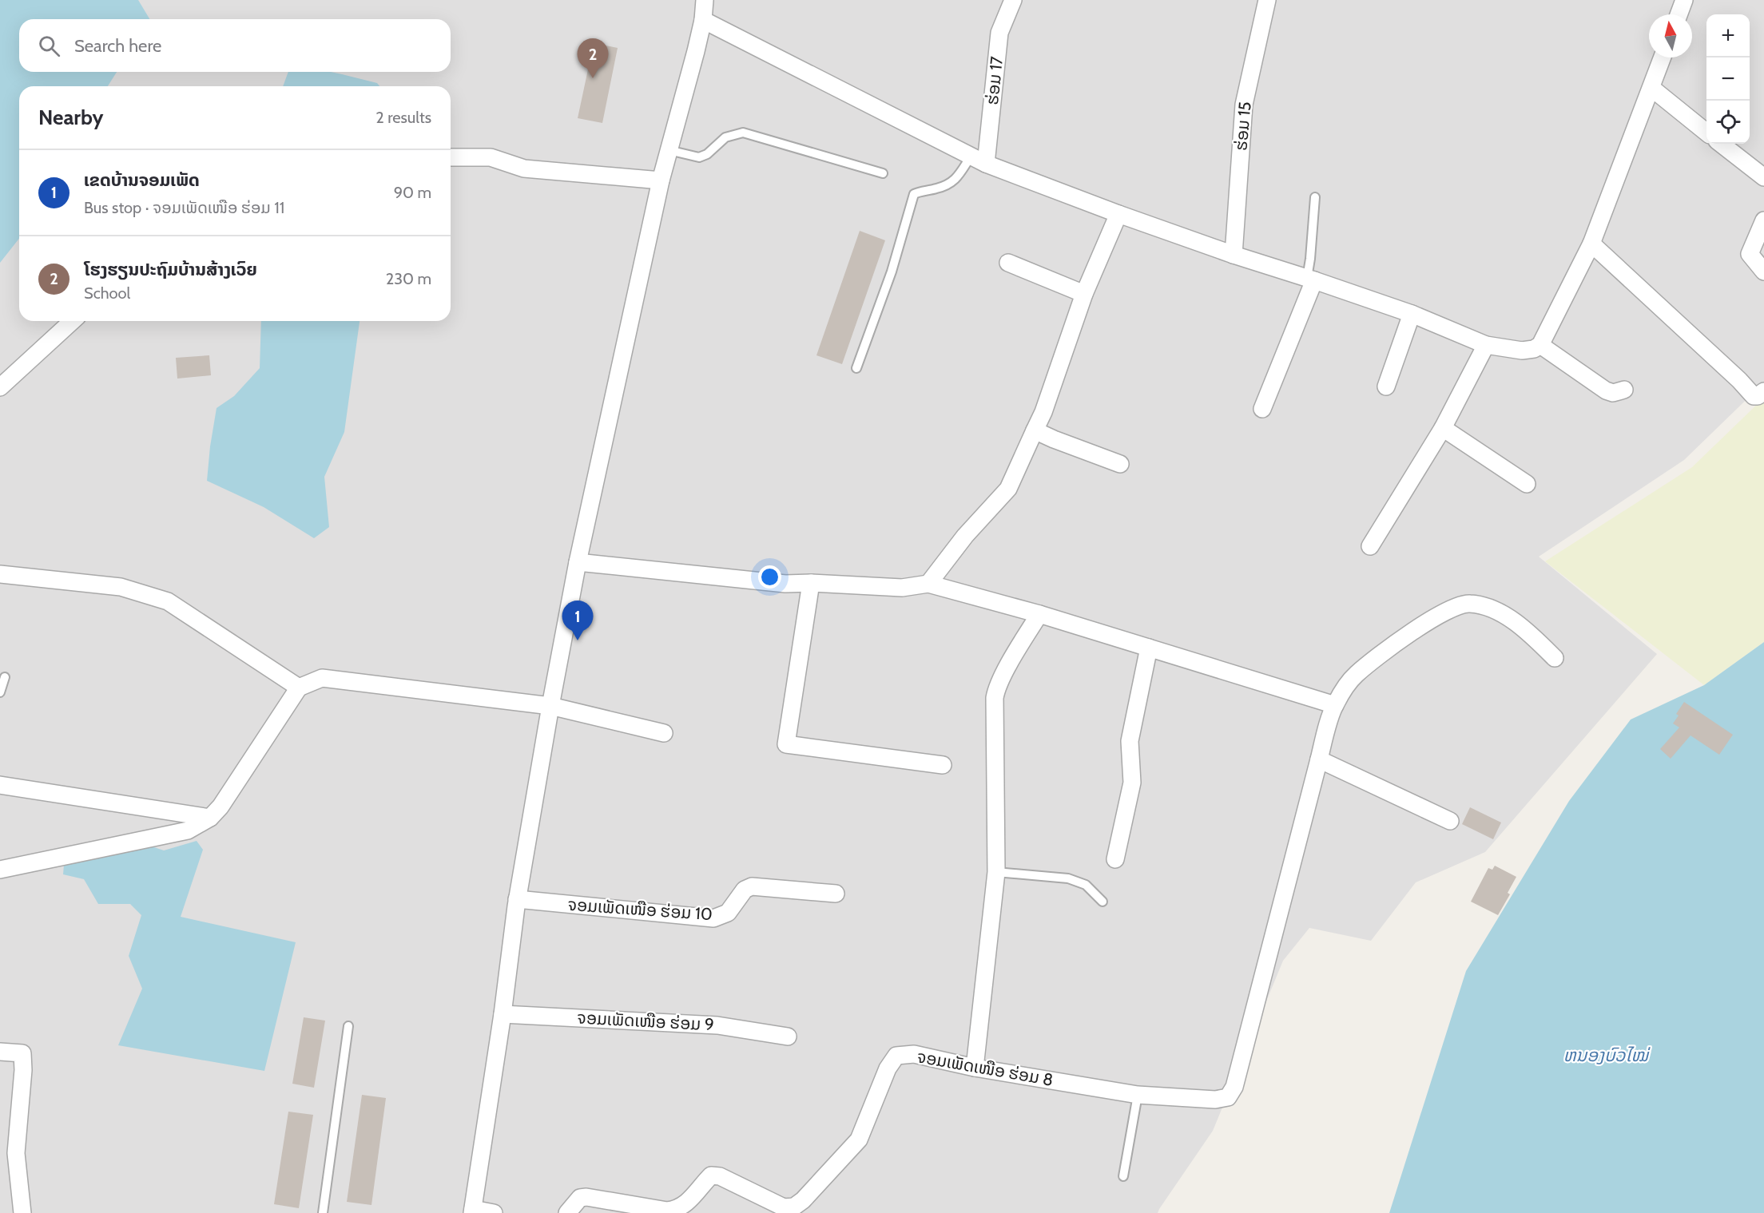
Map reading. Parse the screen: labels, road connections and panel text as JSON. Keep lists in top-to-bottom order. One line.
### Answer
{"streets":{"street":["ຮ່ອມ 17","ຮ່ອມ 15","ຈອມເພັດເໜືອ ຮ່ອມ 10","ຈອມເພັດເໜືອ ຮ່ອມ 9","ຈອມເພັດເໜືອ ຮ່ອມ 8"]},"water":["ຫນອງບົວໄໝ່"],"north":"top","page":{"map_buttons":["+","−"],"search":"Search here","pins":["2","1"],"heading":["Nearby","2 results"],"list":[{"mark":"1","name":"ເຂດບ້ານຈອມເພັດ","note":"Bus stop · ຈອມເພັດເໜືອ ຮ່ອມ 11","value":"90 m"},{"mark":"2","name":"ໂຮງຮຽນປະຖົມບ້ານສ້າງເວົຍ","note":"School","value":"230 m"}]}}
